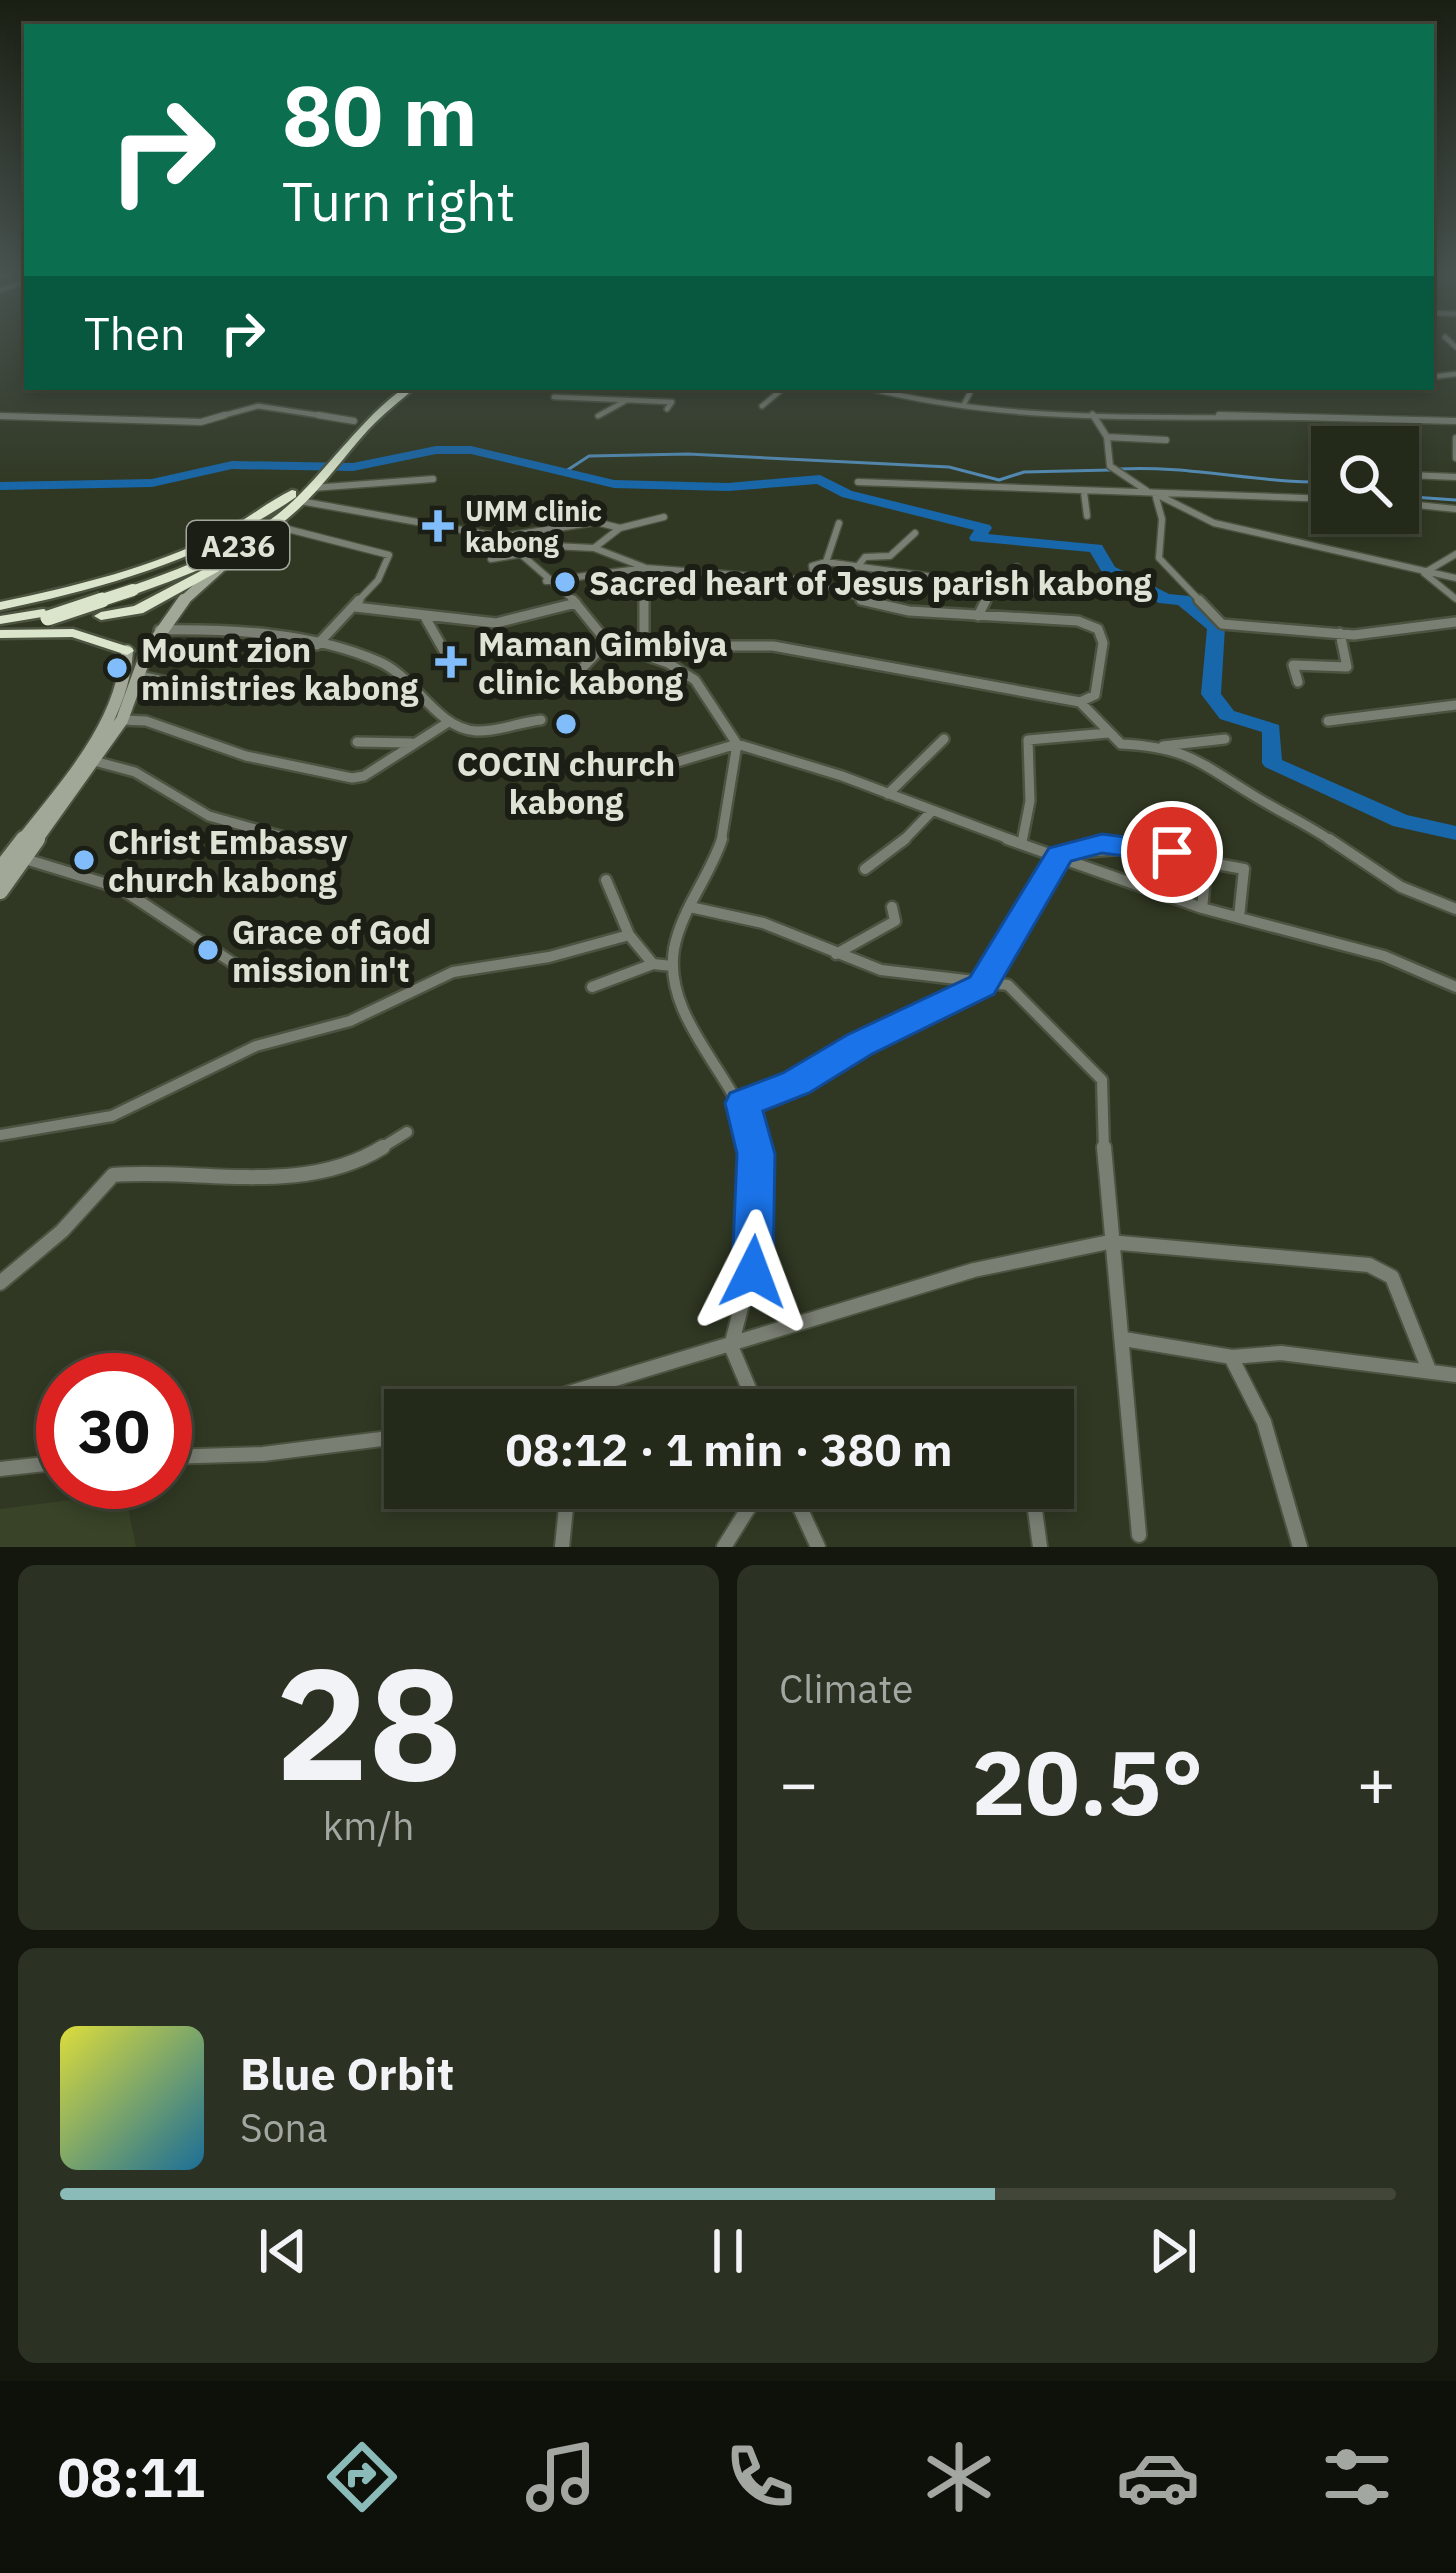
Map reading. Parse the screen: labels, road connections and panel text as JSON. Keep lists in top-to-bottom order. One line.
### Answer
{"streets":{"highway":["A236"]},"places":{"health":["UMM clinic kabong","Maman Gimbiya clinic kabong"],"other":["Sacred heart of Jesus parish kabong","Mount zion ministries kabong","COCIN church kabong","Christ Embassy church kabong","Grace of God mission in't"]},"page":{"turn":["80 m","Turn right"],"then":"Then","limit":"30","trip":"08:12 · 1 min · 380 m","tile":[["28","km/h"],"Climate"],"heat":["−","20.5°","+"],"song":["Blue Orbit","Sona"],"tabs":"08:11"}}
